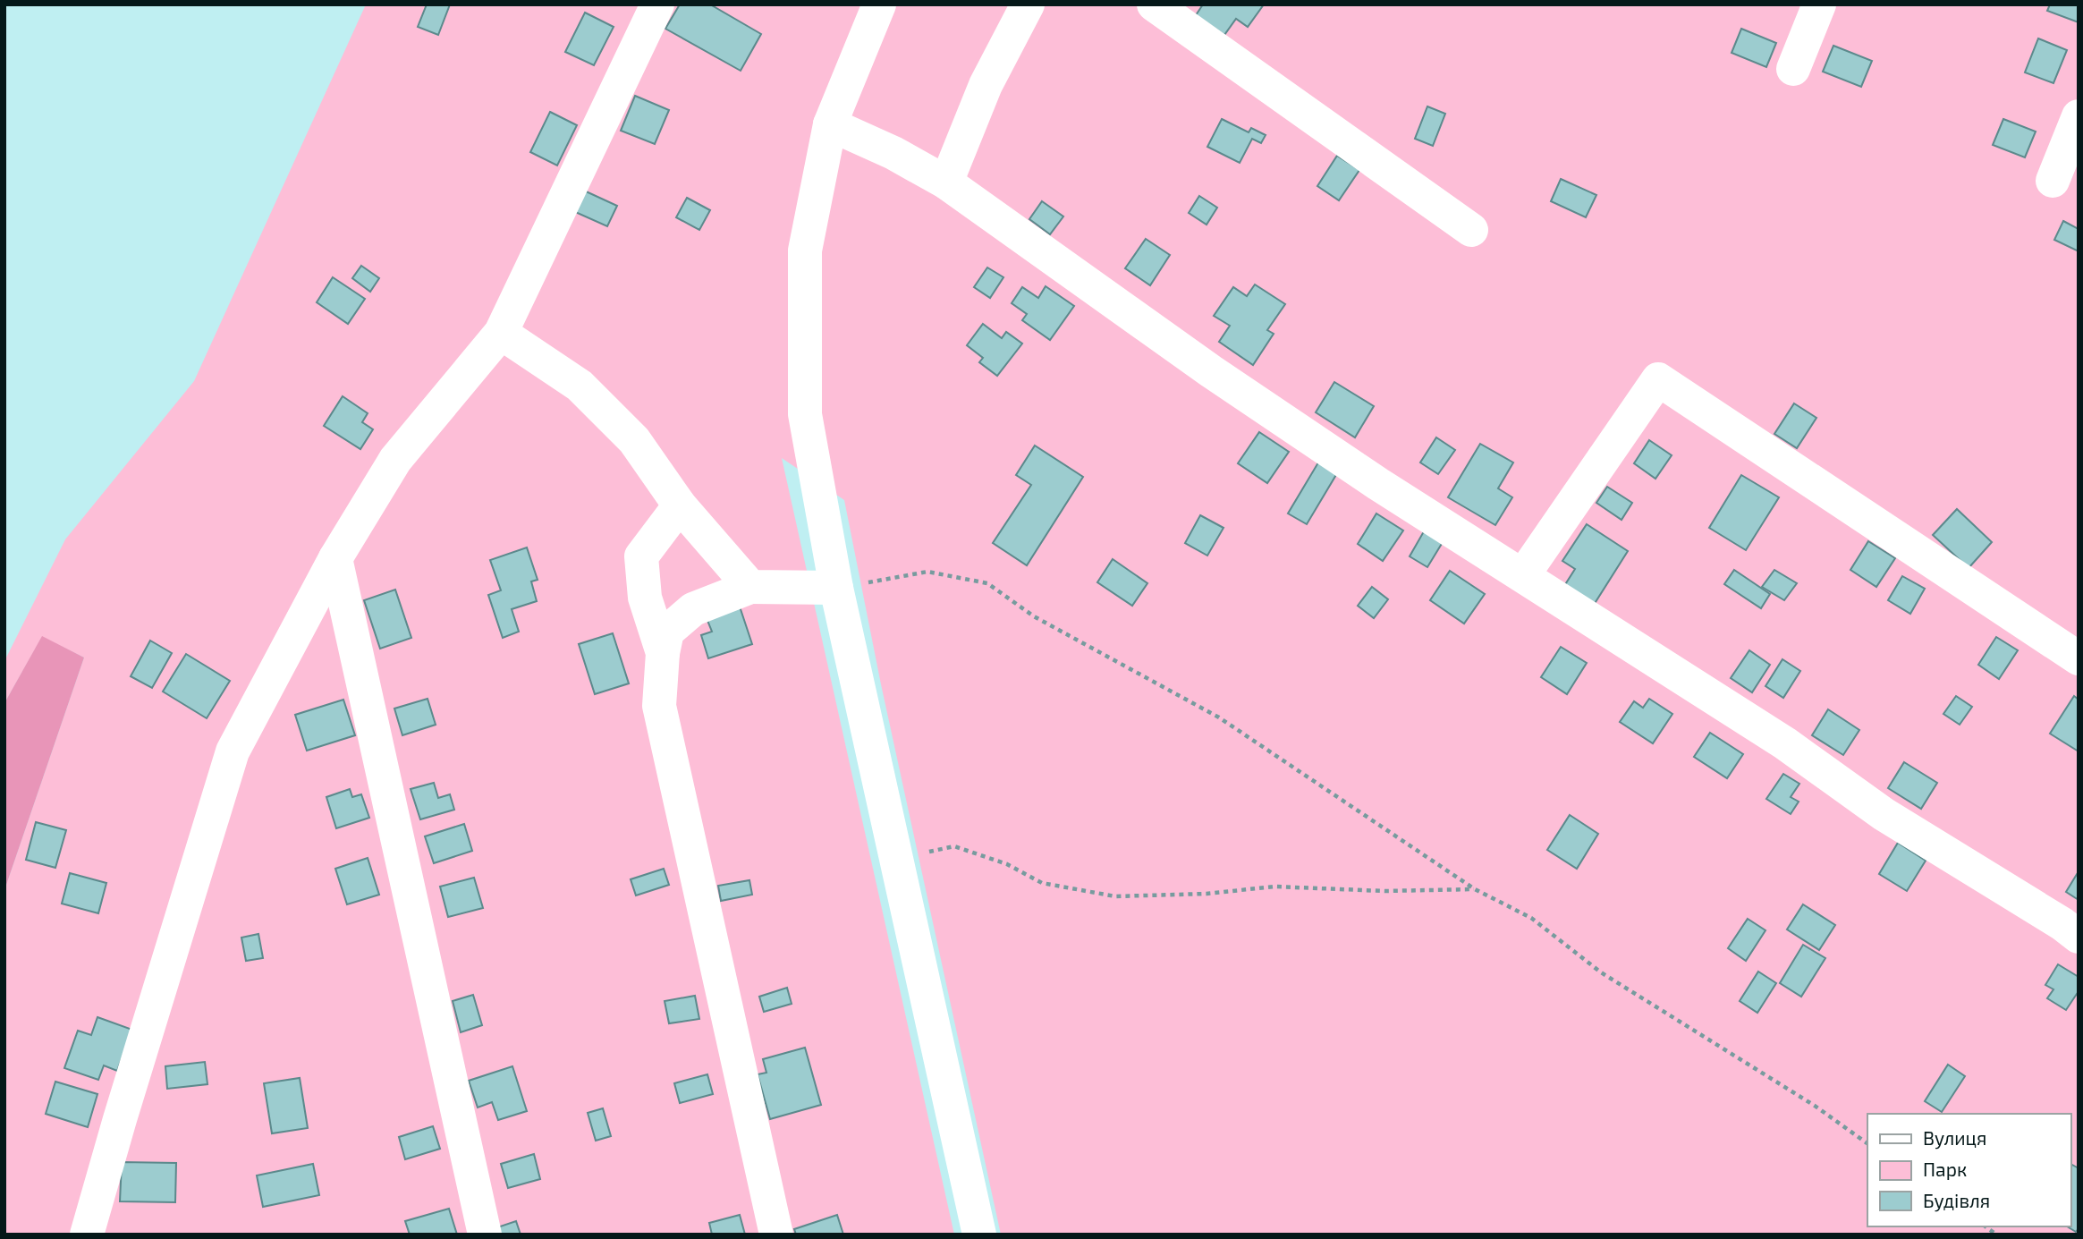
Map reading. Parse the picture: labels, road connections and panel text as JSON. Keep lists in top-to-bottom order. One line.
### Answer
{"legend":["Вулиця","Парк","Будівля"]}
